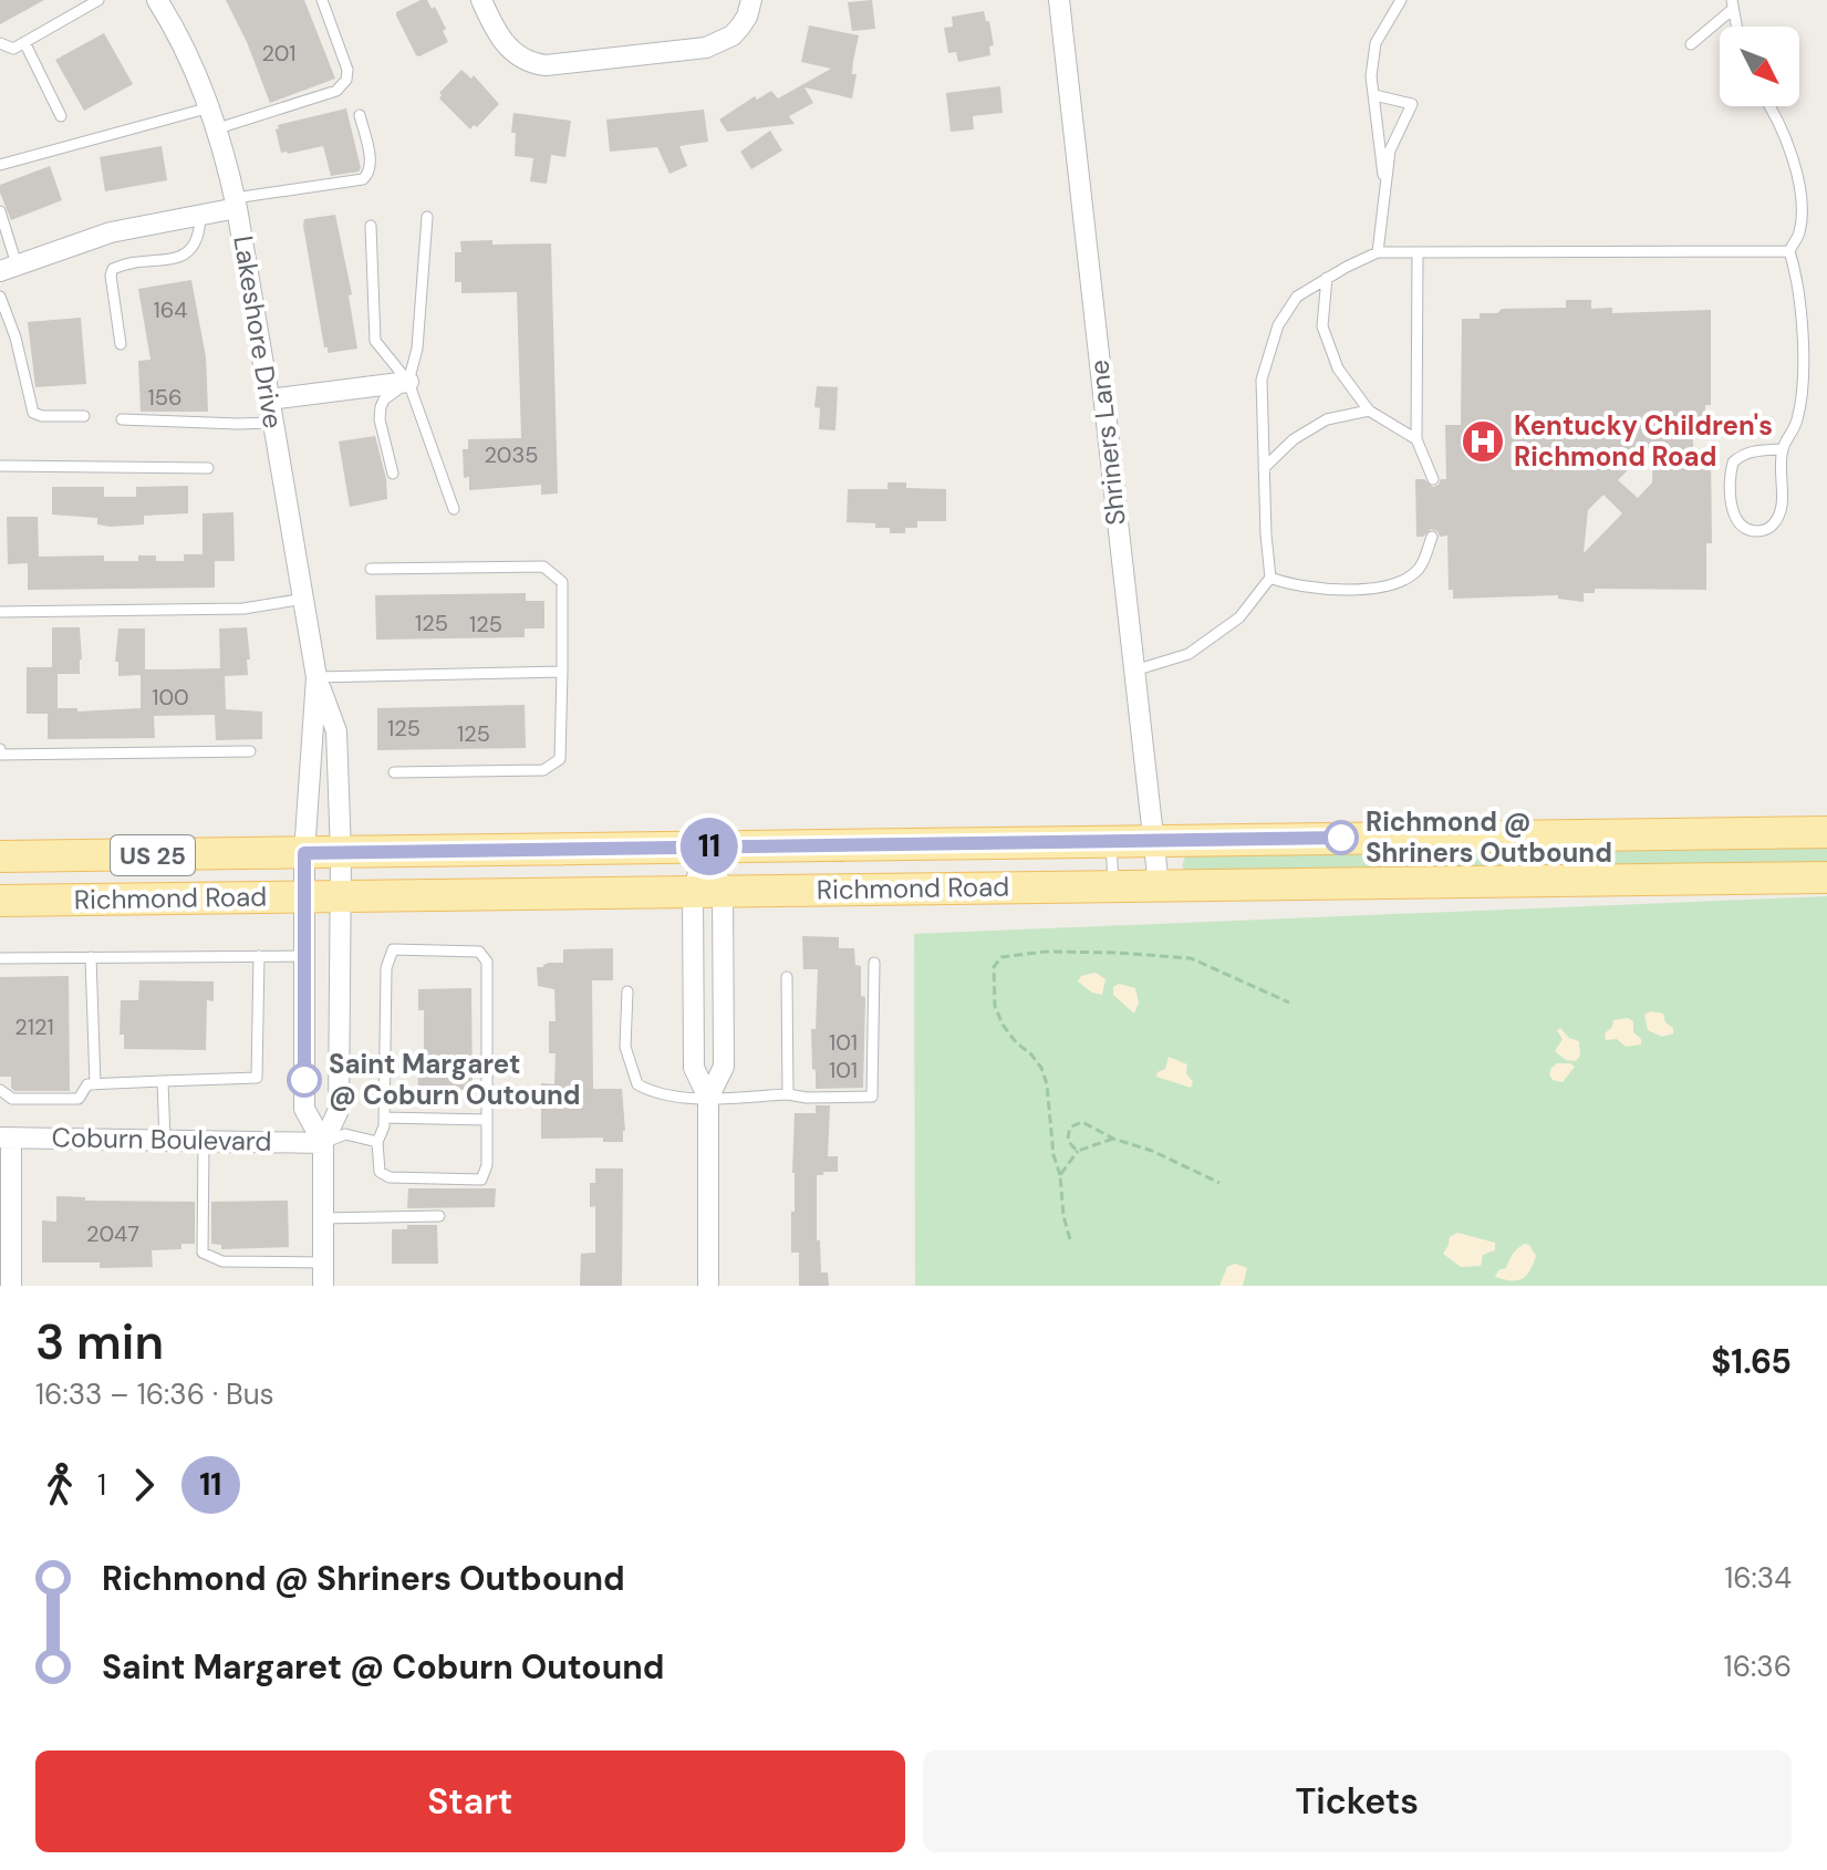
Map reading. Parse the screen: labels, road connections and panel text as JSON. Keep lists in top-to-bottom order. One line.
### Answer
{"streets":{"main road":["US 25","Richmond Road"],"street":["Lakeshore Drive","Shriners Lane","Coburn Boulevard"]},"crossings":[["Lakeshore Drive","Richmond Road"],["Lakeshore Drive","Coburn Boulevard"],["Shriners Lane","Richmond Road"]],"places":{"hospital":["Kentucky Children's Richmond Road"],"other":["Richmond @ Shriners Outbound","Saint Margaret @ Coburn Outound"]},"lines":["bus line 11"],"house_numbers":["201","164","156","2035","125","125","100","125","125","2121","101","101","2047"],"north":"bottom right","page":{"on_map":"11","heading":["3 min","16:33 – 16:36 · Bus","$1.65"],"legs":["1","11"],"list":[{"name":"Richmond @ Shriners Outbound","value":"16:34"},{"name":"Saint Margaret @ Coburn Outound","value":"16:36"}],"buttons":["Start","Tickets"]}}
